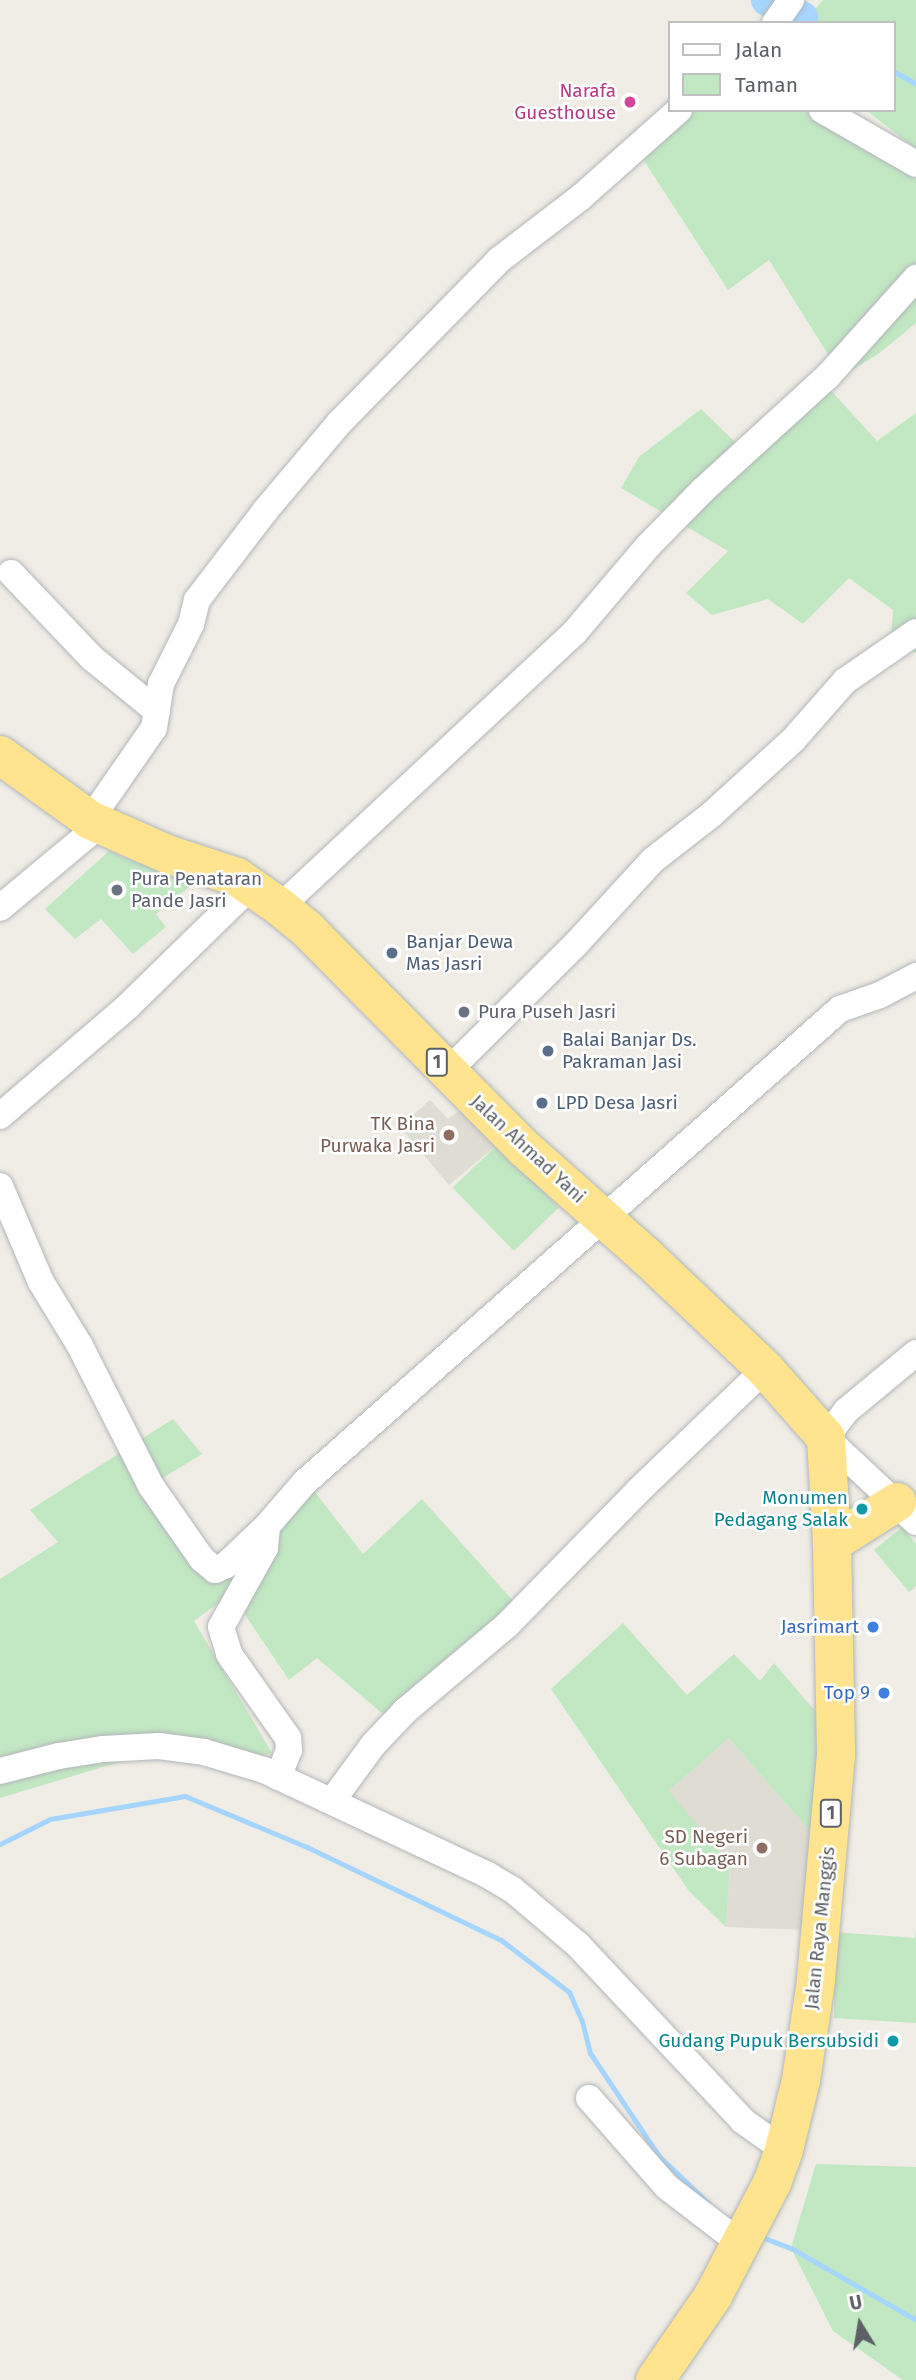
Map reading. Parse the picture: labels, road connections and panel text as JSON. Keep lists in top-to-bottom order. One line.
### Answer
{"streets":{"highway":["1","Jalan Ahmad Yani","Jalan Raya Manggis"]},"crossings":[["Jalan Ahmad Yani","Jalan Raya Manggis"]],"places":["Narafa Guesthouse","Pura Penataran Pande Jasri","Banjar Dewa Mas Jasri","Pura Puseh Jasri","Balai Banjar Ds. Pakraman Jasi","LPD Desa Jasri","TK Bina Purwaka Jasri","Monumen Pedagang Salak","Jasrimart","Top 9","SD Negeri 6 Subagan","Gudang Pupuk Bersubsidi"],"legend":["Jalan","Taman"],"north":"top"}
